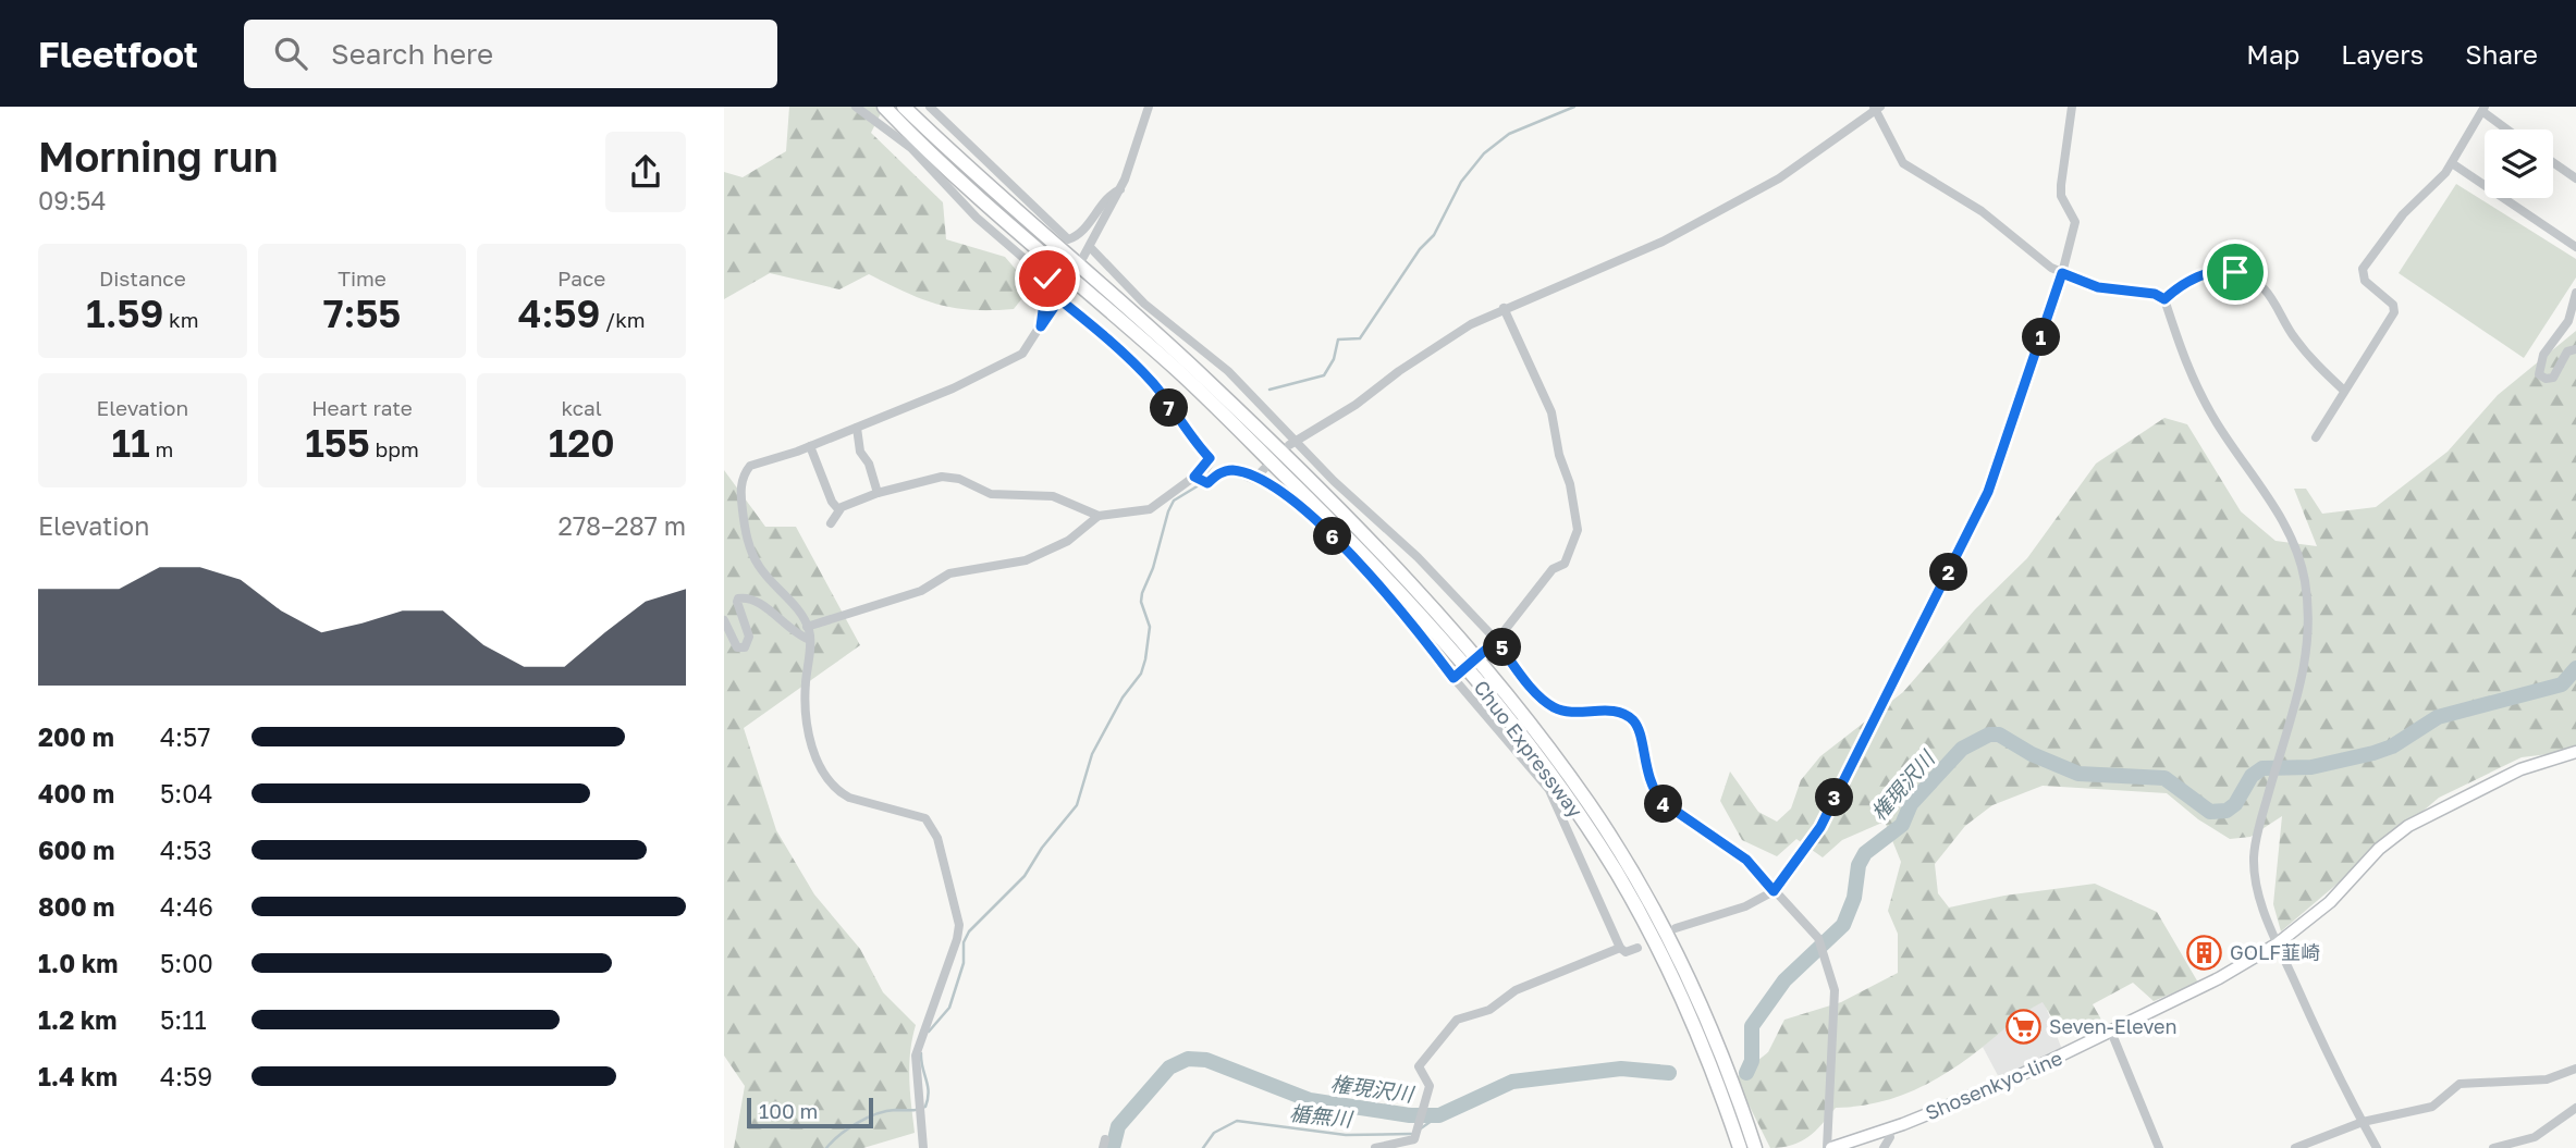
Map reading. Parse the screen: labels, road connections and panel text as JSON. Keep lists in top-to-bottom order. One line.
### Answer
{"streets":{"highway":["Chuo Expressway"],"main road":["Shosenkyo-line"]},"water":["権現沢川","楯無川"],"places":{"building":["GOLF韮崎"],"supermarket":["Seven-Eleven"]},"scale_bar":"100 m","page":{"header":"Fleetfoot","search":"Search here","nav":["Map","Layers","Share"],"heading":["Morning run","09:54"],"stats":[["Distance","1.59 km"],["Time","7:55"],["Pace","4:59 /km"],["Elevation","11 m"],["Heart rate","155 bpm"],["kcal","120"]],"pins":["1","7","6","2","5","3","4"],"chart":["Elevation","278–287 m"],"list":[{"name":"200 m","note":"4:57"},{"name":"400 m","note":"5:04"},{"name":"600 m","note":"4:53"},{"name":"800 m","note":"4:46"},{"name":"1.0 km","note":"5:00"},{"name":"1.2 km","note":"5:11"},{"name":"1.4 km","note":"4:59"}],"scale":"100 m"}}
